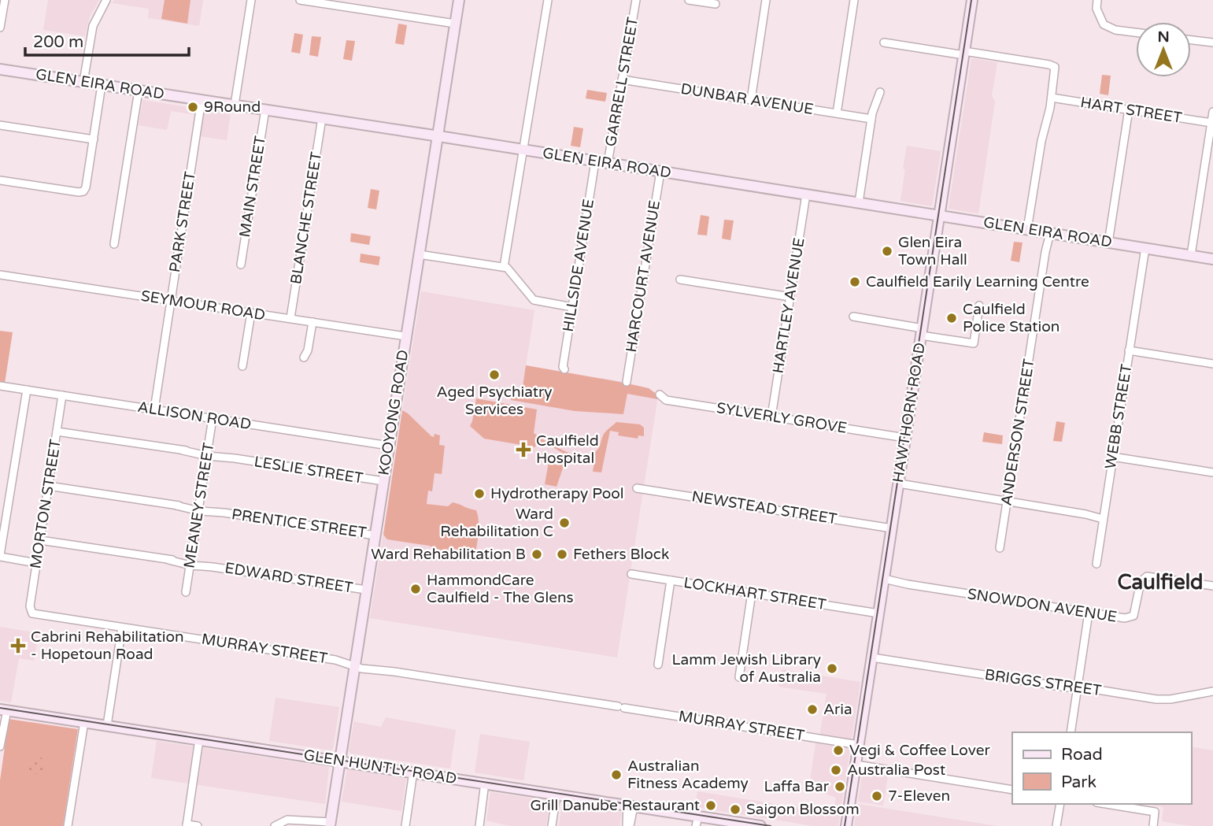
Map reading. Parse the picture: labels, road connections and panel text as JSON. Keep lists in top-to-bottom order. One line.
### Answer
{"streets":{"main road":["GLEN EIRA ROAD","KOOYONG ROAD","HAWTHORN ROAD","GLEN HUNTLY ROAD"],"street":["GARRELL STREET","DUNBAR AVENUE","HART STREET","MAIN STREET","BLANCHE STREET","PARK STREET","HILLSIDE AVENUE","HARCOURT AVENUE","SEYMOUR ROAD","HARTLEY AVENUE","ALLISON ROAD","WEBB STREET","SYLVERLY GROVE","ANDERSON STREET","LESLIE STREET","MORTON STREET","MEANEY STREET","NEWSTEAD STREET","PRENTICE STREET","EDWARD STREET","LOCKHART STREET","SNOWDON AVENUE","MURRAY STREET","BRIGGS STREET"]},"crossings":[["GARRELL STREET","GLEN EIRA ROAD"],["GARRELL STREET","DUNBAR AVENUE"],["GLEN EIRA ROAD","MAIN STREET"],["GLEN EIRA ROAD","BLANCHE STREET"],["GLEN EIRA ROAD","PARK STREET"],["GLEN EIRA ROAD","HILLSIDE AVENUE"],["GLEN EIRA ROAD","HARCOURT AVENUE"],["GLEN EIRA ROAD","HARTLEY AVENUE"],["GLEN EIRA ROAD","KOOYONG ROAD"],["GLEN EIRA ROAD","HAWTHORN ROAD"],["GLEN EIRA ROAD","WEBB STREET"],["GLEN EIRA ROAD","ANDERSON STREET"],["BLANCHE STREET","SEYMOUR ROAD"],["PARK STREET","SEYMOUR ROAD"],["PARK STREET","ALLISON ROAD"],["SEYMOUR ROAD","KOOYONG ROAD"],["HARTLEY AVENUE","SYLVERLY GROVE"],["KOOYONG ROAD","ALLISON ROAD"],["KOOYONG ROAD","LESLIE STREET"],["KOOYONG ROAD","PRENTICE STREET"],["KOOYONG ROAD","EDWARD STREET"],["KOOYONG ROAD","MURRAY STREET"],["KOOYONG ROAD","GLEN HUNTLY ROAD"],["HAWTHORN ROAD","SYLVERLY GROVE"],["HAWTHORN ROAD","NEWSTEAD STREET"],["HAWTHORN ROAD","LOCKHART STREET"],["HAWTHORN ROAD","SNOWDON AVENUE"],["HAWTHORN ROAD","MURRAY STREET"],["HAWTHORN ROAD","BRIGGS STREET"],["ALLISON ROAD","MORTON STREET"],["ALLISON ROAD","MEANEY STREET"],["LESLIE STREET","MORTON STREET"],["LESLIE STREET","MEANEY STREET"],["MORTON STREET","PRENTICE STREET"],["MORTON STREET","EDWARD STREET"],["MORTON STREET","MURRAY STREET"],["MEANEY STREET","PRENTICE STREET"],["MEANEY STREET","EDWARD STREET"]],"districts":["Caulfield"],"places":{"other":["9Round","Glen Eira Town Hall","Caulfield Earily Learning Centre","Caulfield Police Station","Aged Psychiatry Services","Hydrotherapy Pool","Ward Rehabilitation C","Ward Rehabilitation B","Fethers Block","HammondCare Caulfield - The Glens","Lamm Jewish Library of Australia","Aria","Vegi & Coffee Lover","Australia Post","Australian Fitness Academy","Laffa Bar","7-Eleven","Grill Danube Restaurant","Saigon Blossom"],"health":["Caulfield Hospital","Cabrini Rehabilitation - Hopetoun Road"]},"legend":["Road","Park"],"scale_bar":"200 m","north":"top"}
